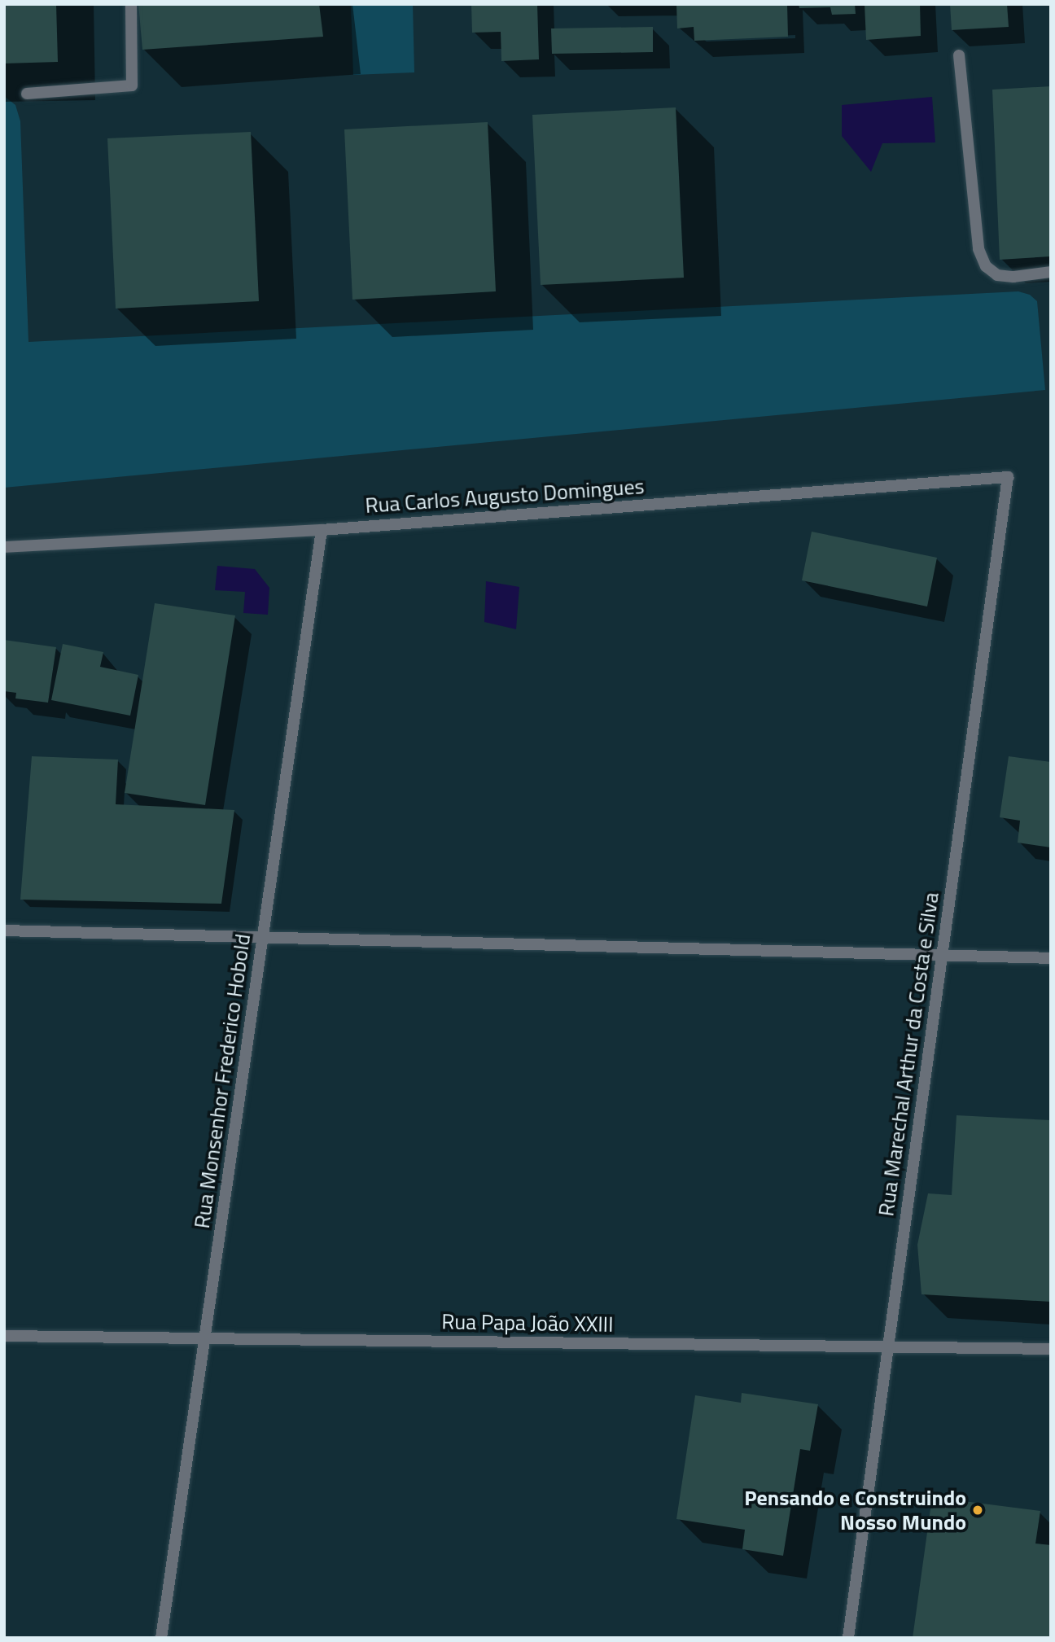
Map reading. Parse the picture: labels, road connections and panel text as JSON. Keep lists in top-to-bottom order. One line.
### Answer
{"streets":{"street":["Rua Carlos Augusto Domingues","Rua Marechal Arthur da Costa e Silva","Rua Monsenhor Frederico Hobold","Rua Papa João XXIII"]},"crossings":[["Rua Carlos Augusto Domingues","Rua Marechal Arthur da Costa e Silva"],["Rua Carlos Augusto Domingues","Rua Monsenhor Frederico Hobold"],["Rua Marechal Arthur da Costa e Silva","Rua Papa João XXIII"],["Rua Monsenhor Frederico Hobold","Rua Papa João XXIII"]],"places":["Pensando e Construindo Nosso Mundo"]}
